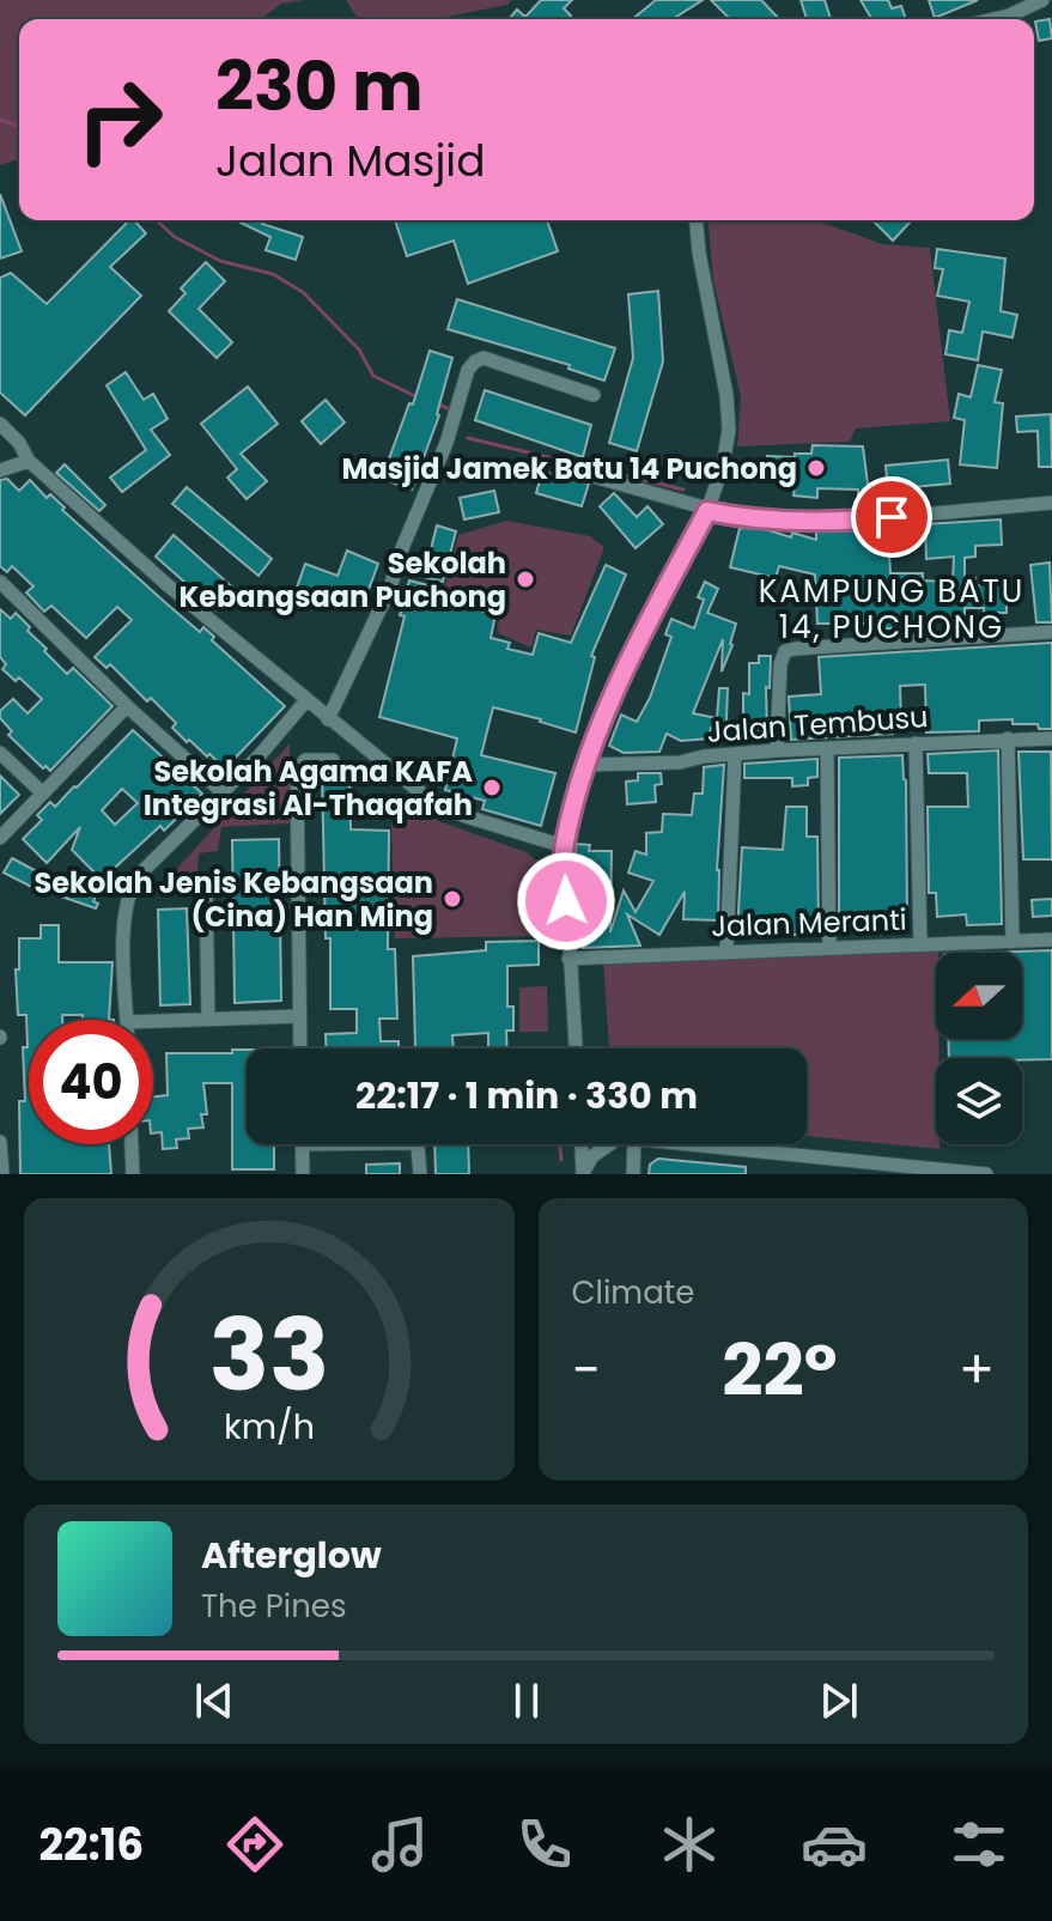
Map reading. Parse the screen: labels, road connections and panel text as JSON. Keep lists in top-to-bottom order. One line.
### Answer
{"streets":{"street":["Jalan Tembusu","Jalan Meranti"]},"districts":["KAMPUNG BATU 14, PUCHONG"],"places":["Masjid Jamek Batu 14 Puchong","Sekolah Kebangsaan Puchong","Sekolah Agama KAFA Integrasi Al-Thaqafah","Sekolah Jenis Kebangsaan (Cina) Han Ming"],"north":"left","page":{"turn":["230 m","Jalan Masjid"],"limit":"40","trip":"22:17 · 1 min · 330 m","tile":"Climate","heat":["−","22°","+"],"song":["Afterglow","The Pines"],"tabs":"22:16","gauge":["33","km/h"]}}
